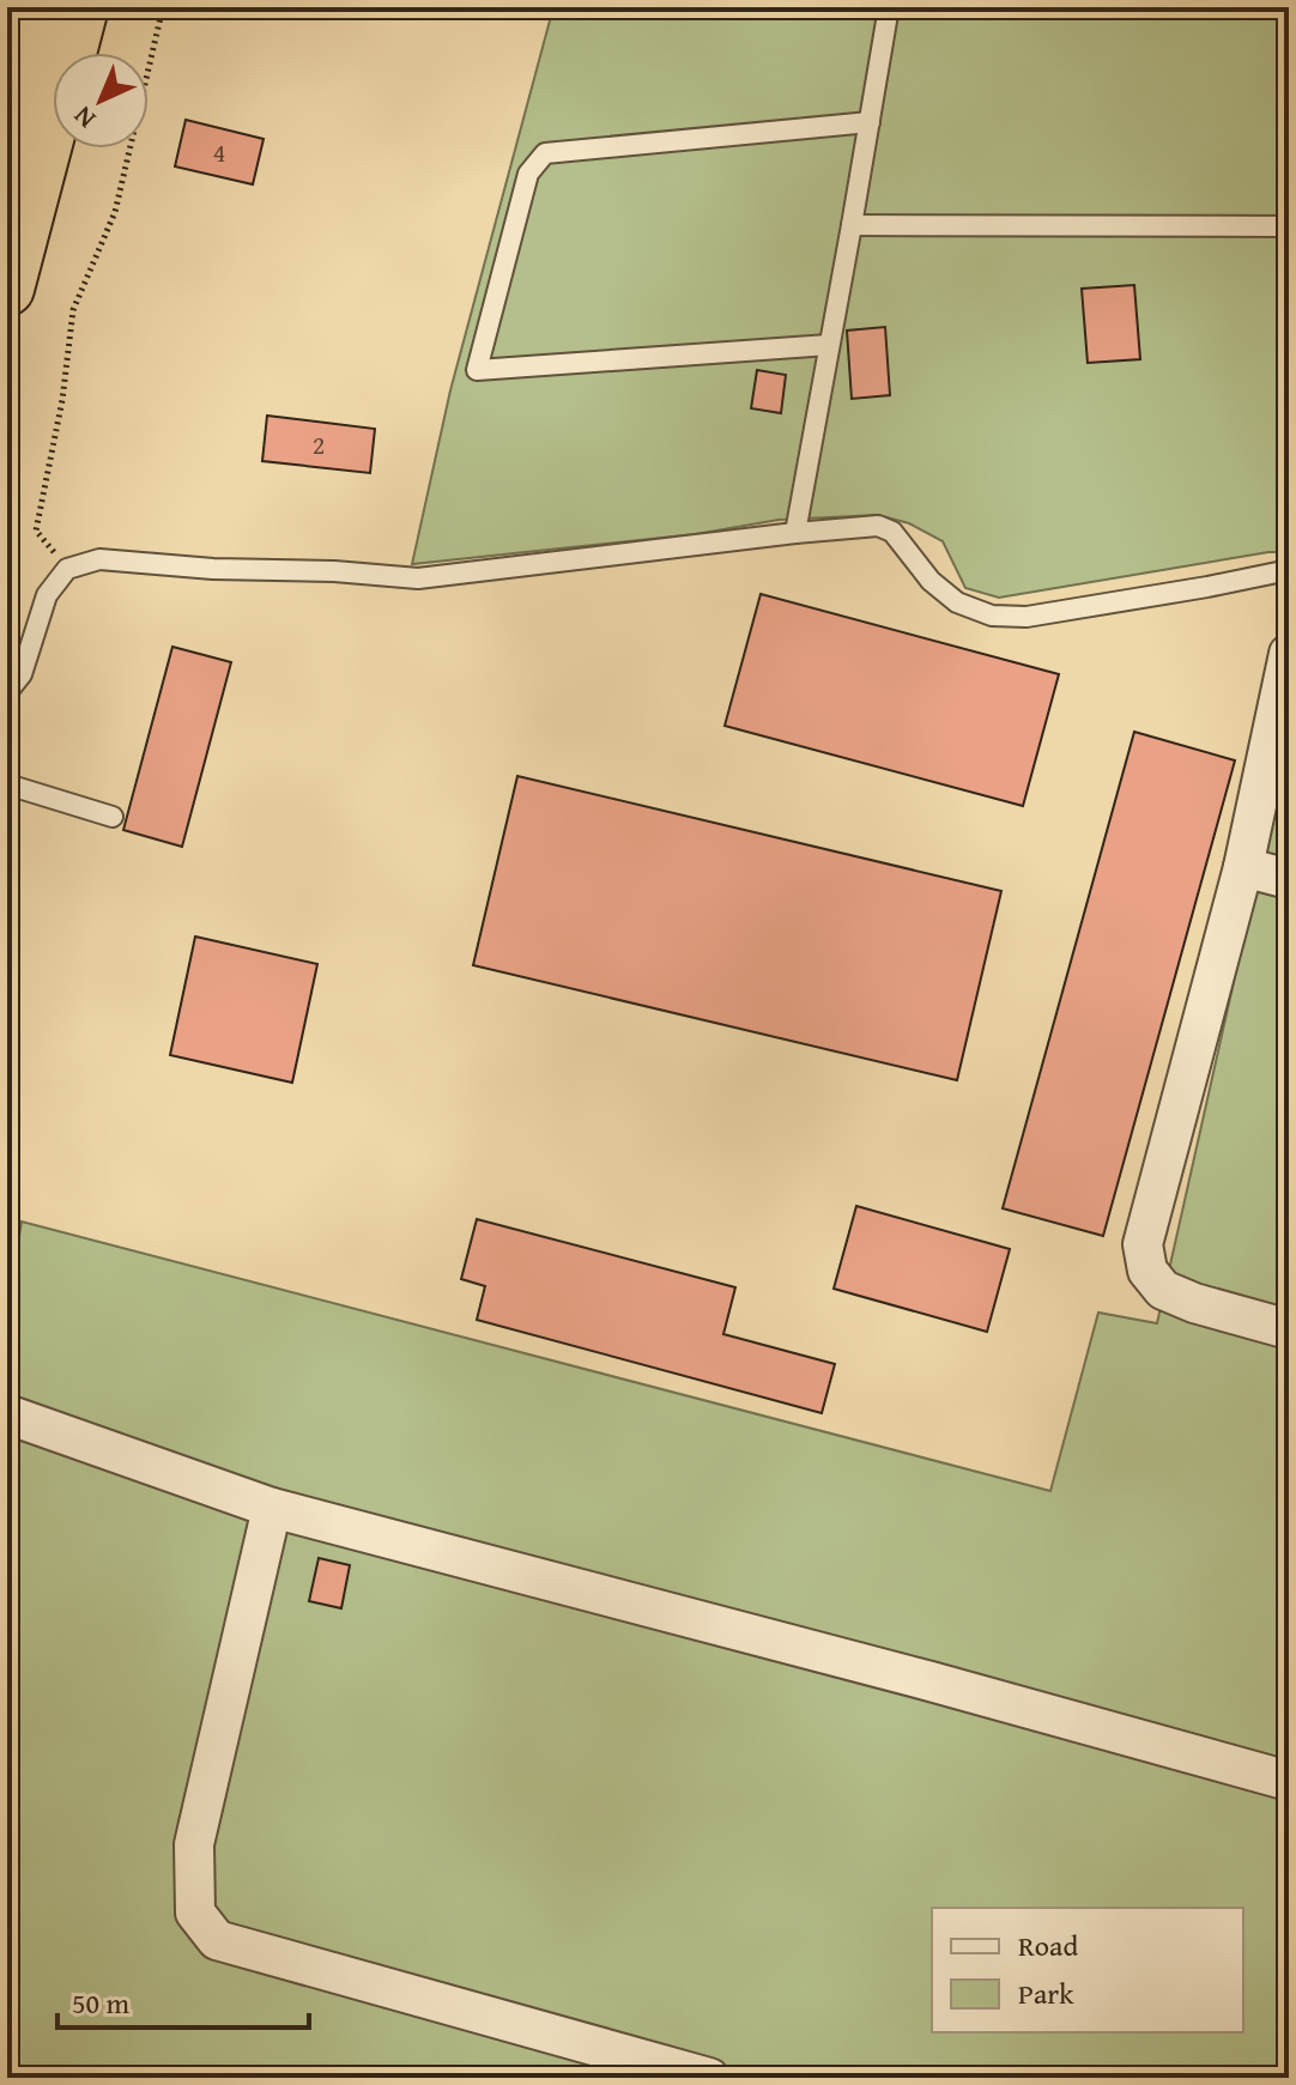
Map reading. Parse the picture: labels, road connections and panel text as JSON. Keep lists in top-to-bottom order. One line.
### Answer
{"house_numbers":["4","2"],"legend":["Road","Park"],"scale_bar":"50 m","north":"bottom left"}
